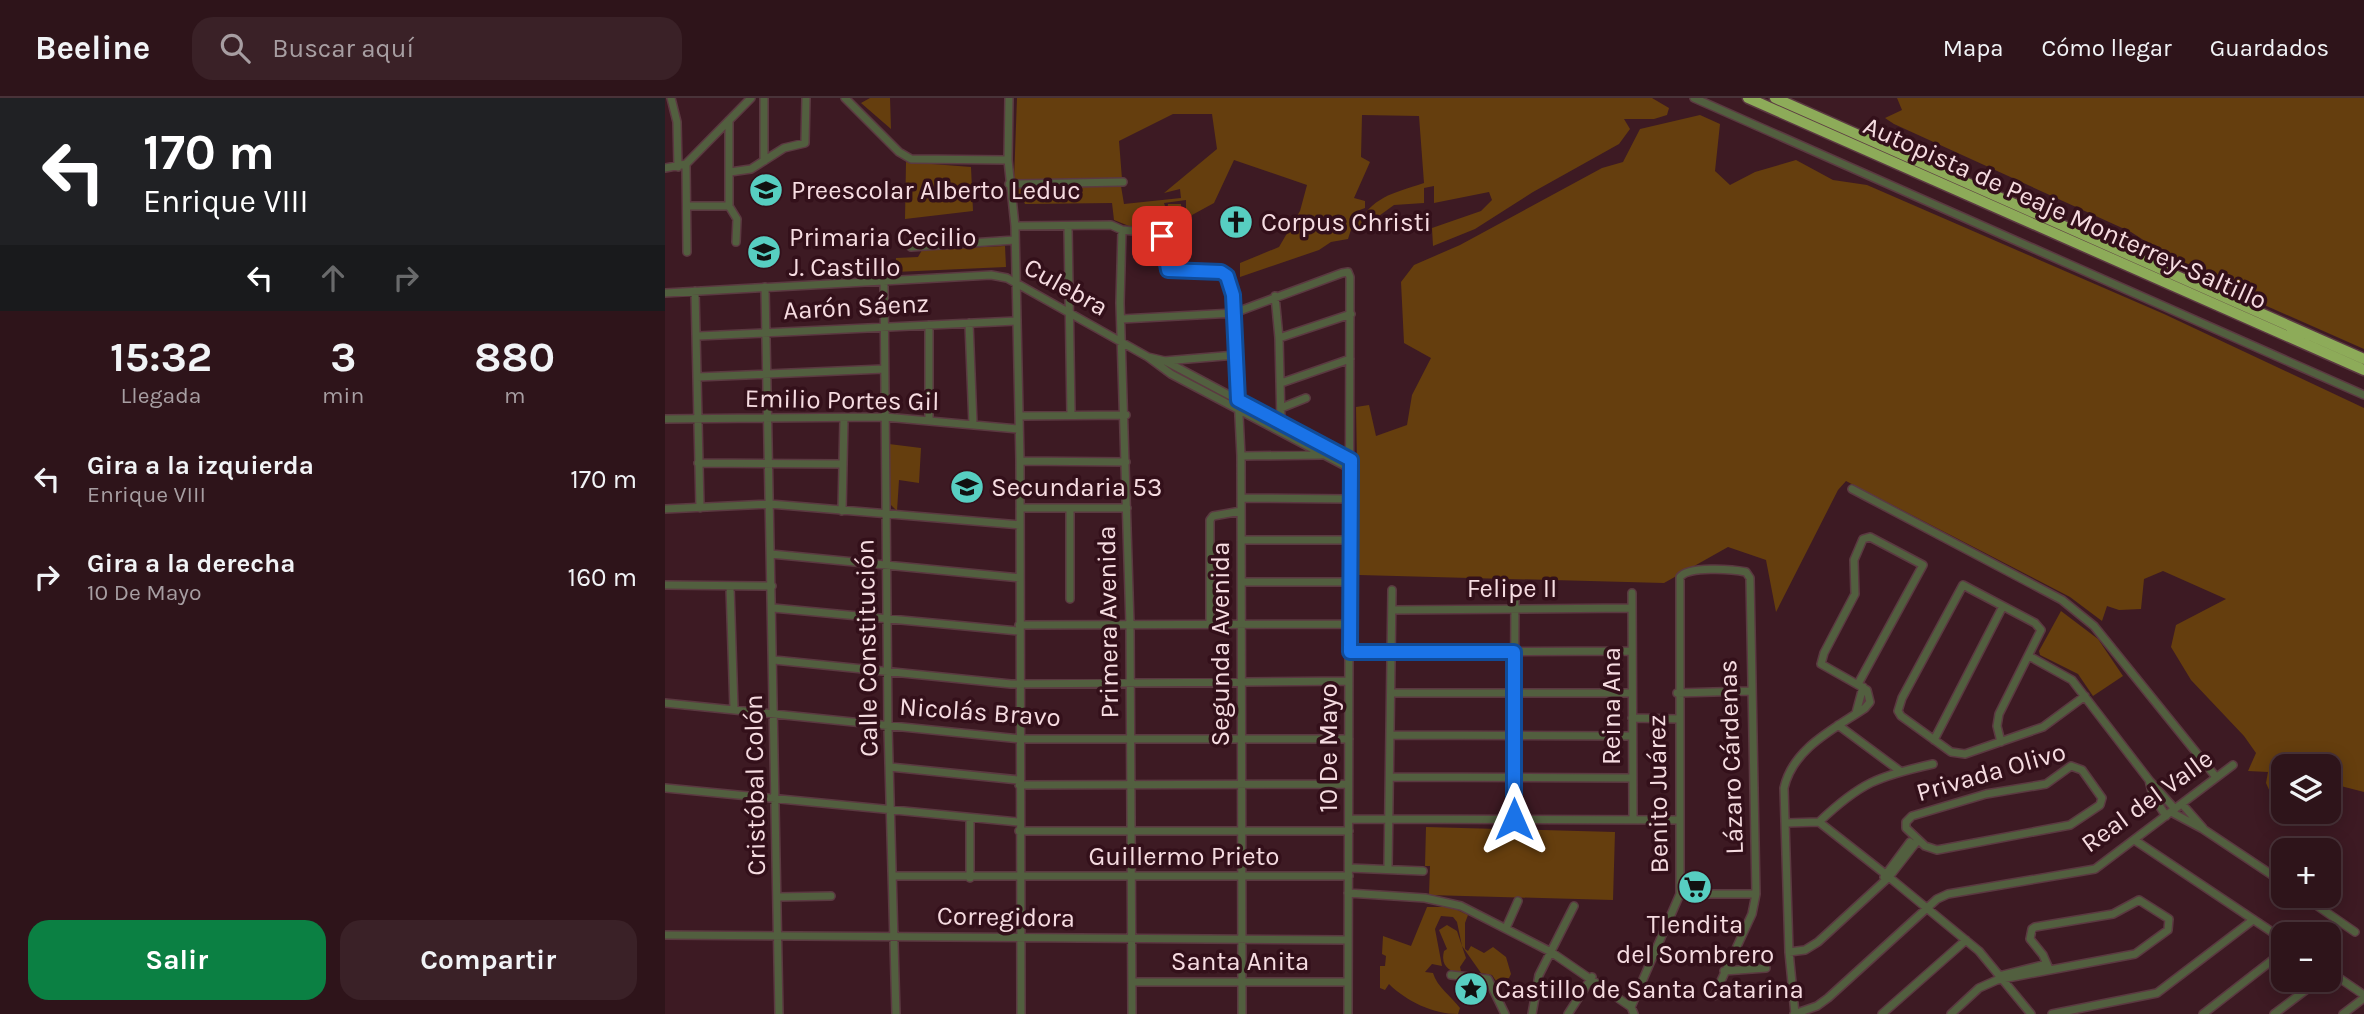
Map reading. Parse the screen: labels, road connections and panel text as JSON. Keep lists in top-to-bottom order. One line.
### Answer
{"streets":{"highway":["Autopista de Peaje Monterrey-Saltillo"],"street":["Culebra","Aarón Sáenz","Emilio Portes Gil","Felipe II","Primera Avenida","Segunda Avenida","Calle Constitución","Reina Ana","Nicolás Bravo","10 De Mayo","Lázaro Cárdenas","Privada Olivo","Cristóbal Colón","Benito Juárez","Real del Valle","Guillermo Prieto","Corregidora","Santa Anita"]},"crossings":[["Culebra","Primera Avenida"],["Culebra","Segunda Avenida"],["Culebra","Calle Constitución"],["Culebra","10 De Mayo"],["Culebra","Cristóbal Colón"],["Aarón Sáenz","Calle Constitución"],["Aarón Sáenz","Cristóbal Colón"],["Emilio Portes Gil","Calle Constitución"],["Emilio Portes Gil","Cristóbal Colón"],["Felipe II","Reina Ana"],["Primera Avenida","Segunda Avenida"],["Primera Avenida","Nicolás Bravo"],["Primera Avenida","Guillermo Prieto"],["Primera Avenida","Corregidora"],["Primera Avenida","Santa Anita"],["Segunda Avenida","Nicolás Bravo"],["Segunda Avenida","Guillermo Prieto"],["Segunda Avenida","Corregidora"],["Segunda Avenida","Santa Anita"],["Calle Constitución","Nicolás Bravo"],["Calle Constitución","Guillermo Prieto"],["Calle Constitución","Corregidora"],["Nicolás Bravo","10 De Mayo"],["Nicolás Bravo","Cristóbal Colón"],["10 De Mayo","Guillermo Prieto"],["10 De Mayo","Corregidora"],["10 De Mayo","Santa Anita"],["Lázaro Cárdenas","Benito Juárez"],["Cristóbal Colón","Corregidora"]],"places":{"school or university":["Preescolar Alberto Leduc","Primaria Cecilio J. Castillo","Secundaria 53"],"church":["Corpus Christi"],"supermarket":["TIendita del Sombrero"],"place":["Castillo de Santa Catarina"]},"page":{"header":"Beeline","search":"Buscar aquí","nav":["Mapa","Cómo llegar","Guardados"],"turn":["170 m","Enrique VIII"],"eta":["15:32","Llegada","3","min","880","m"],"list":[{"name":"Gira a la izquierda","note":"Enrique VIII","value":"170 m"},{"name":"Gira a la derecha","note":"10 De Mayo","value":"160 m"}],"map_buttons":["+","−"],"buttons":["Salir","Compartir"]}}
